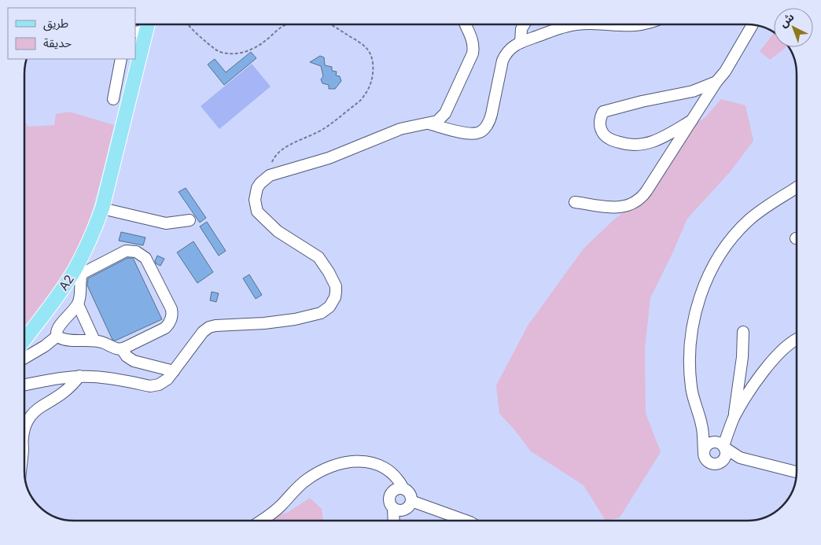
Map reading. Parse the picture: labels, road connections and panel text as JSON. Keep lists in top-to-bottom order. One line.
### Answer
{"streets":{"main road":["A2"]},"legend":["طريق","حديقة"],"north":"top left"}
